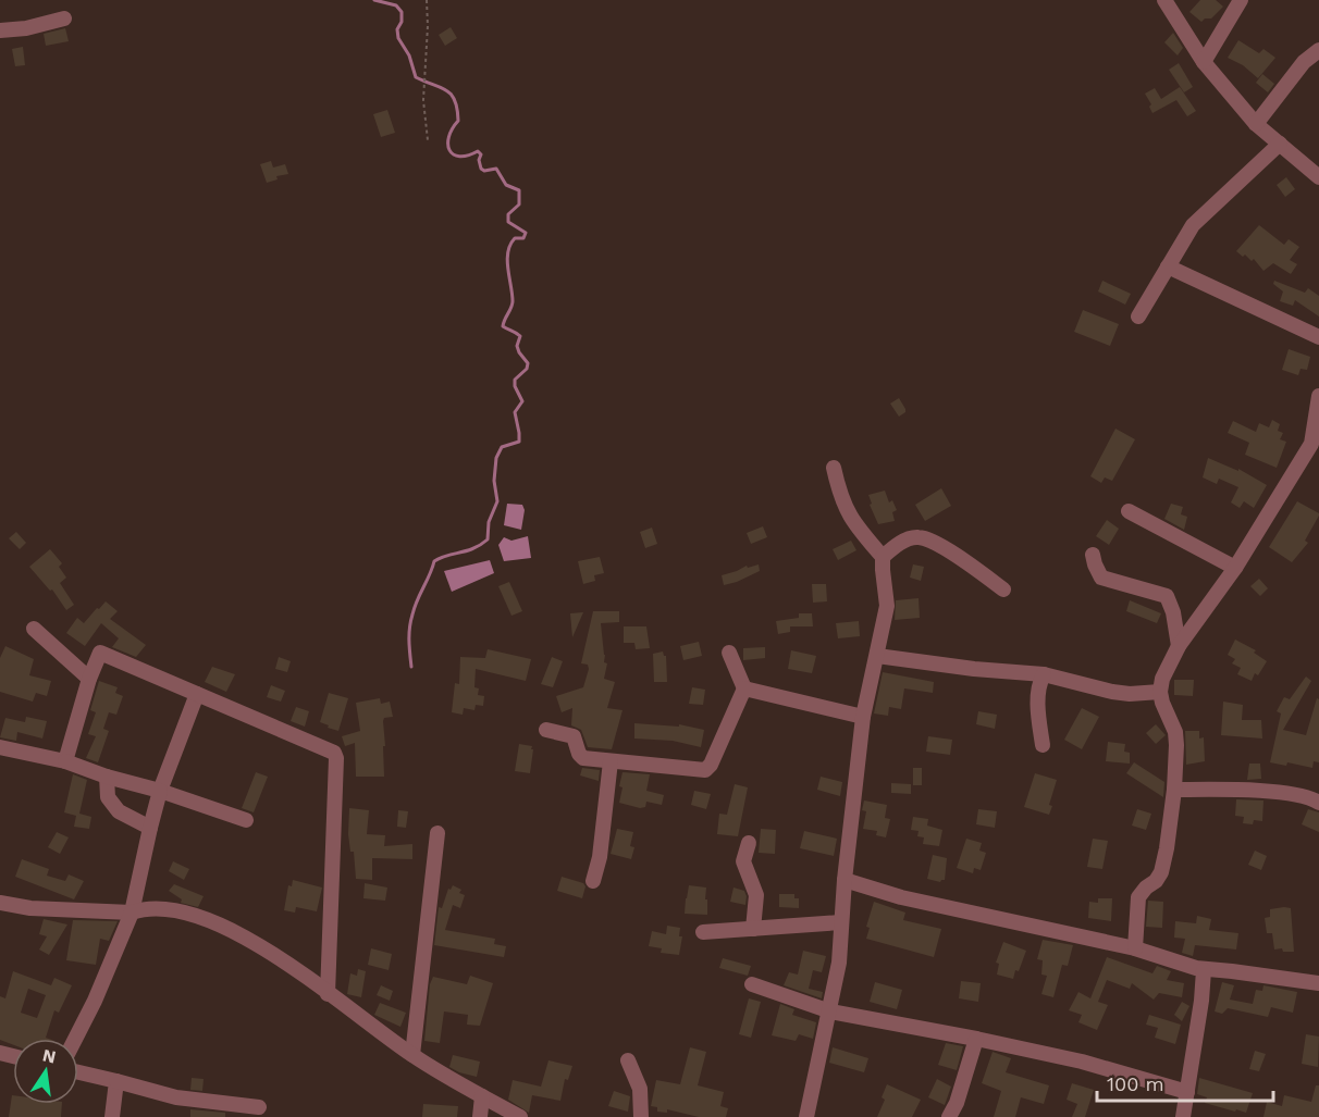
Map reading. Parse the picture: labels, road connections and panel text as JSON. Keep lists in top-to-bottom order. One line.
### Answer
{"scale_bar":"100 m","north":"top"}
